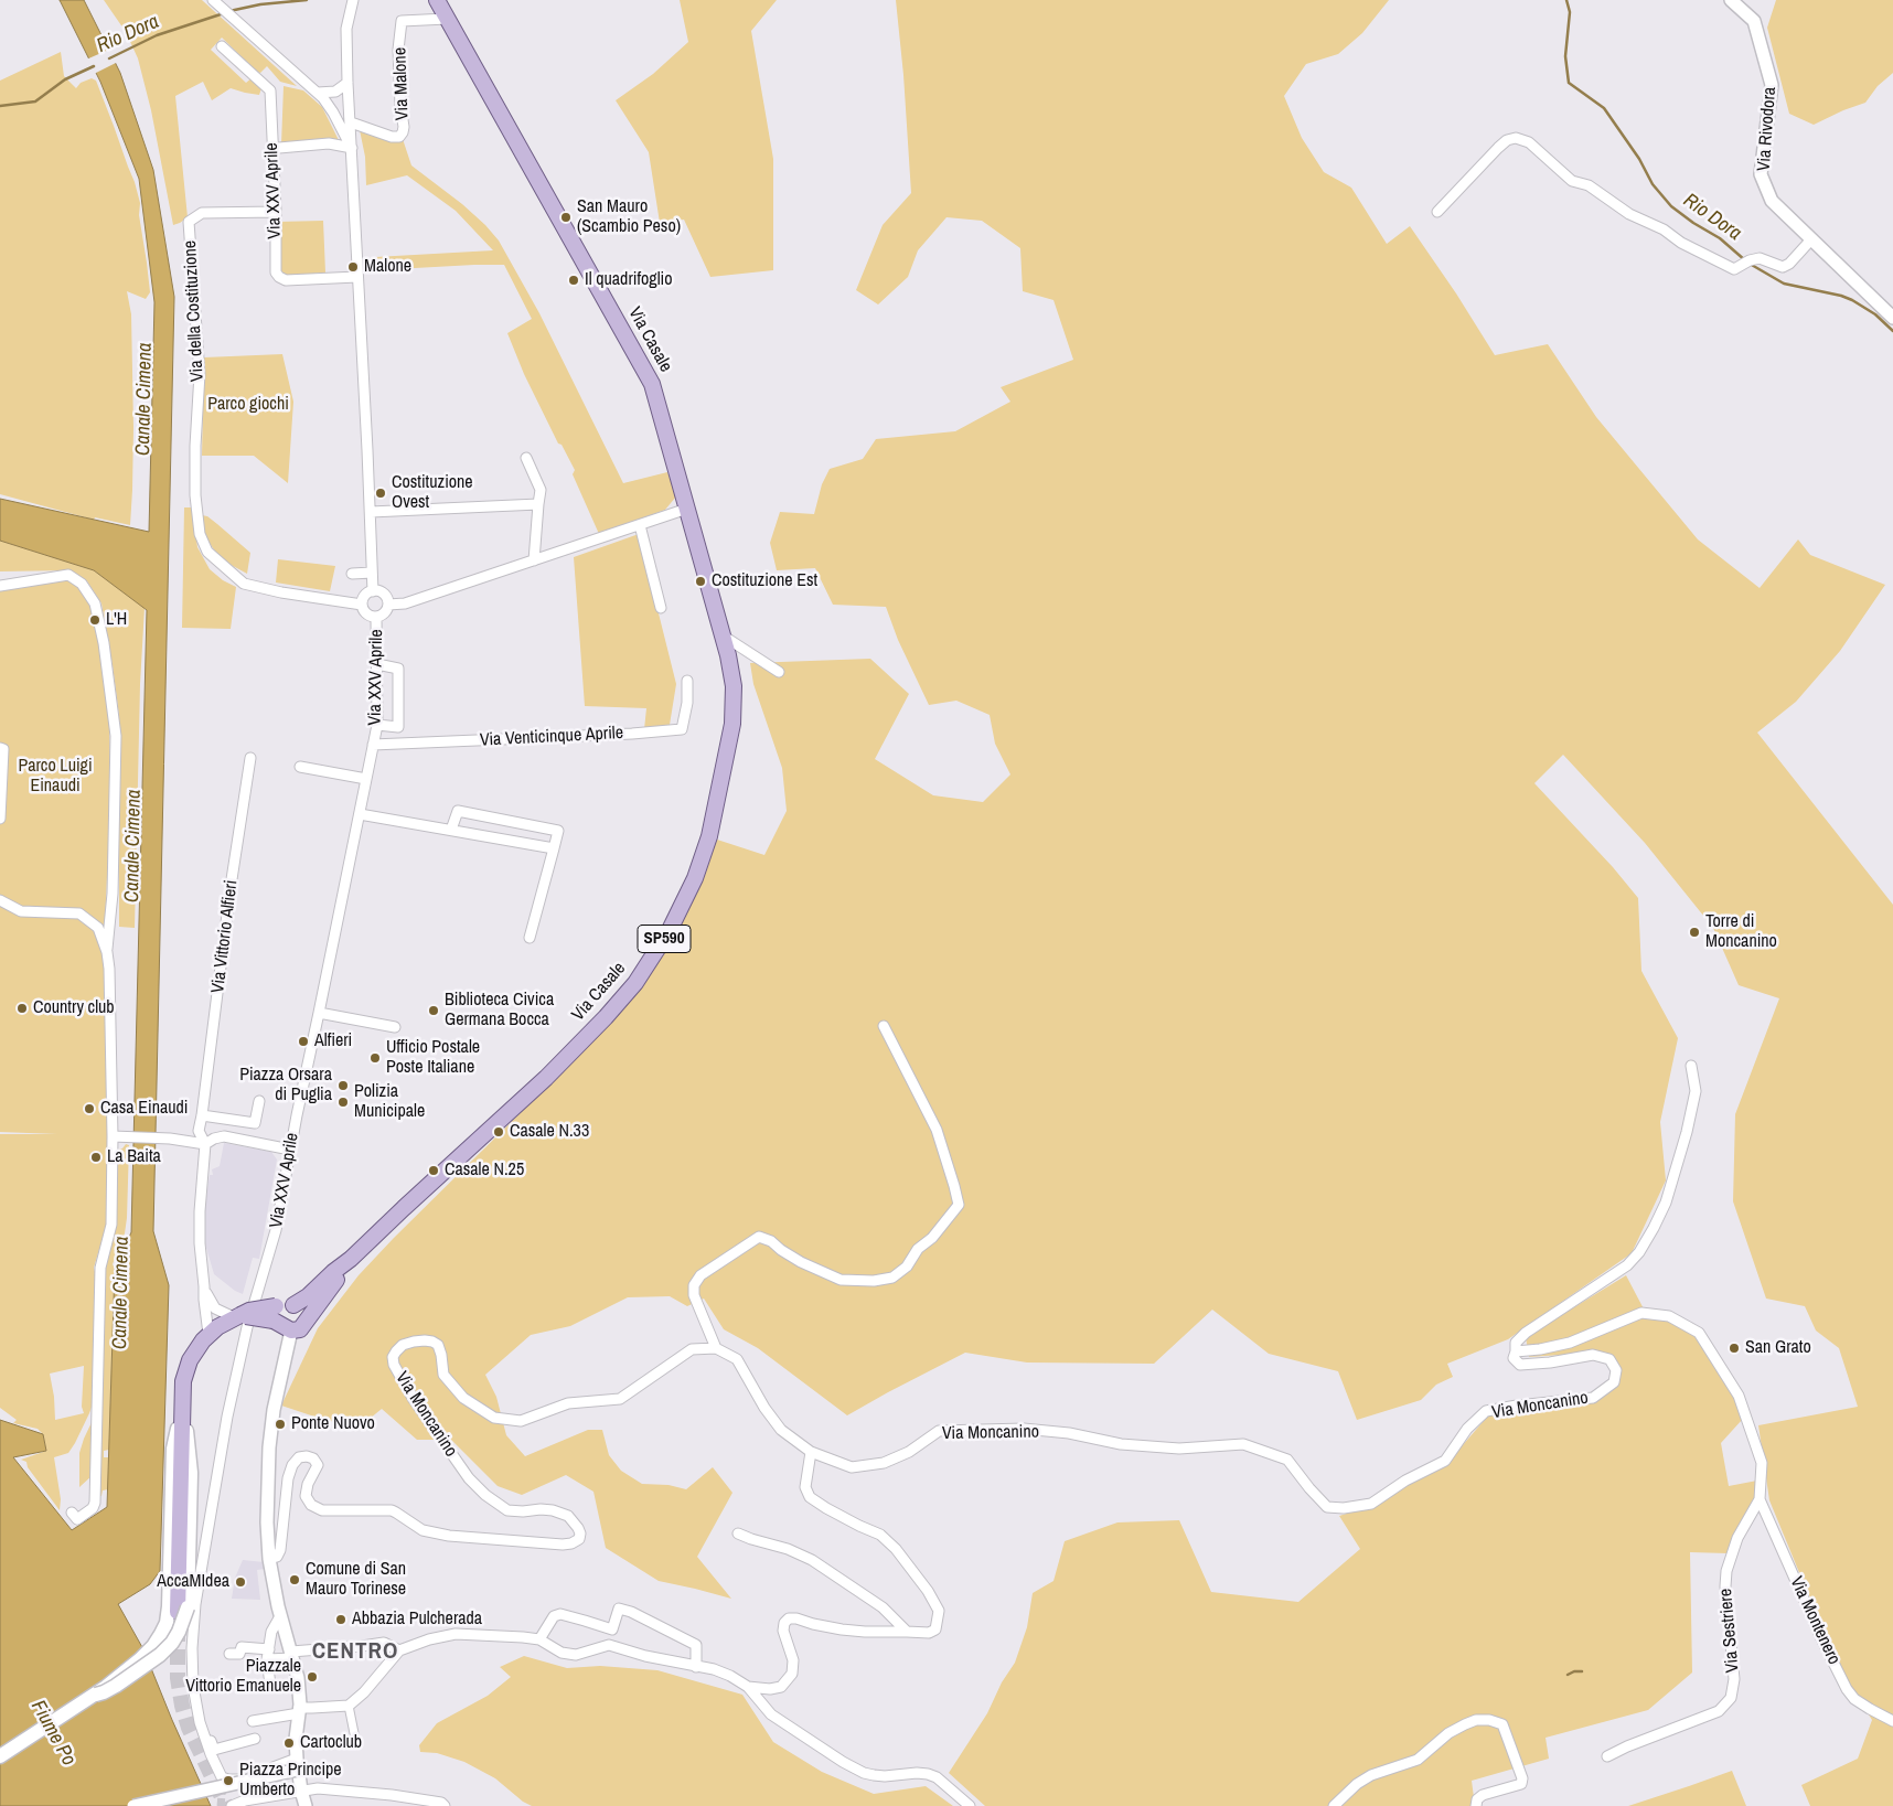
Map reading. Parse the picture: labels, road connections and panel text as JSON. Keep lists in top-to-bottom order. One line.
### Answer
{"streets":{"main road":["Via Casale","SP590"],"street":["Via Malone","Via Rivodora","Via XXV Aprile","Via della Costituzione","Via Venticinque Aprile","Via Vittorio Alfieri","Via Moncanino","Via Montenero","Via Sestriere"]},"crossings":[["Via Malone","Via Casale"],["Via XXV Aprile","Via della Costituzione"],["Via XXV Aprile","Via Venticinque Aprile"],["Via Casale","SP590"],["Via Montenero","Via Sestriere"]],"districts":["CENTRO"],"water":["Rio Dora","Canale Cimena","Fiume Po"],"parks":["Parco giochi","Parco Luigi Einaudi"],"places":["San Mauro (Scambio Peso)","Malone","Il quadrifoglio","Costituzione Ovest","Costituzione Est","L'H","Torre di Moncanino","Country club","Biblioteca Civica Germana Bocca","Alfieri","Ufficio Postale Poste Italiane","Piazza Orsara di Puglia","Polizia Municipale","Casa Einaudi","Casale N.33","La Baita","Casale N.25","San Grato","Ponte Nuovo","Comune di San Mauro Torinese","AccaMIdea","Abbazia Pulcherada","Piazzale Vittorio Emanuele","Cartoclub","Piazza Principe Umberto"]}
